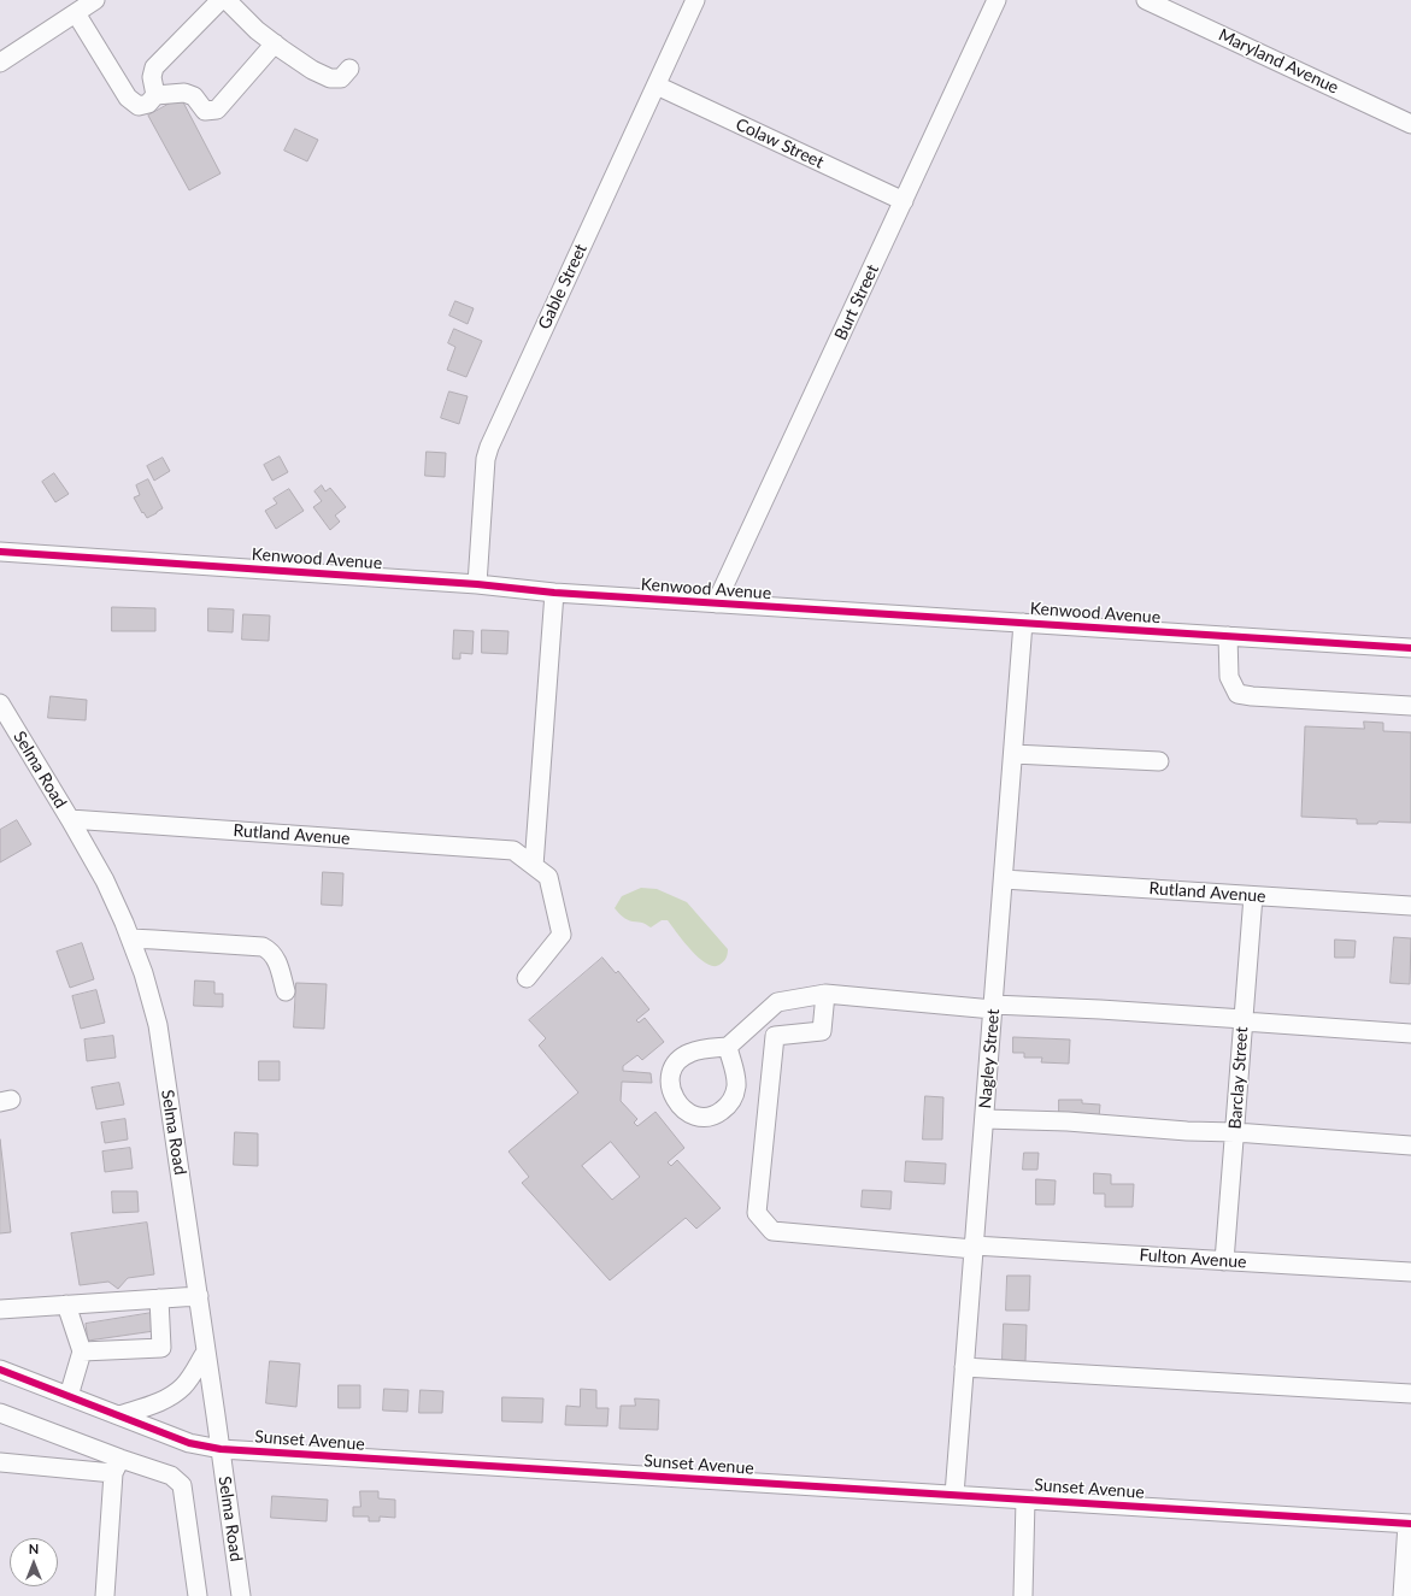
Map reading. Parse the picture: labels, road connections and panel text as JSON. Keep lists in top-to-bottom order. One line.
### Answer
{"streets":{"street":["Maryland Avenue","Colaw Street","Gable Street","Burt Street","Kenwood Avenue","Selma Road","Rutland Avenue","Nagley Street","Barclay Street","Fulton Avenue","Sunset Avenue"]},"crossings":[["Colaw Street","Gable Street"],["Colaw Street","Burt Street"],["Gable Street","Kenwood Avenue"],["Burt Street","Kenwood Avenue"],["Kenwood Avenue","Nagley Street"],["Selma Road","Rutland Avenue"],["Selma Road","Sunset Avenue"],["Rutland Avenue","Nagley Street"],["Rutland Avenue","Barclay Street"],["Nagley Street","Fulton Avenue"],["Nagley Street","Sunset Avenue"],["Barclay Street","Fulton Avenue"]],"north":"top"}
